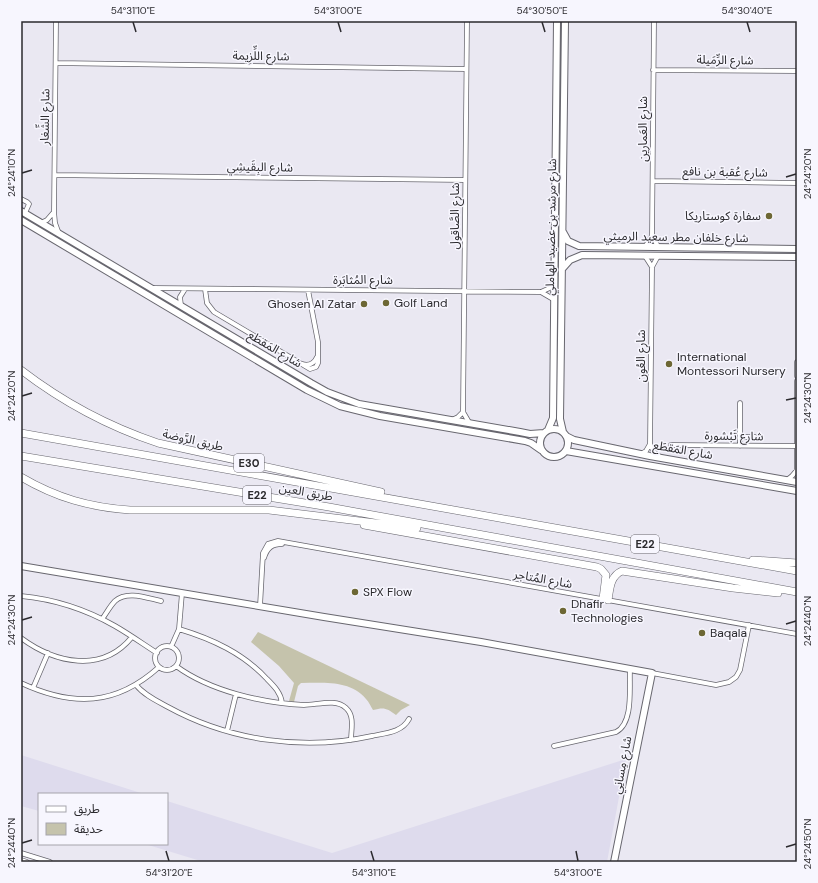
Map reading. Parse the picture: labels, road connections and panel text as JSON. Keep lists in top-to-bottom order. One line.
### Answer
{"streets":{"highway":["طريق الرَّوضة","E30","طريق العين","E22"],"street":["شارع اللِّزِيمة","شارع الرِّمَيلة","شارع الشِّغار","شارع العَمارين","شارع البِقَيشِي","شارع عُقبة بن نافع","شارع الصَّاقول","شارع مرشد بن عضيد الهاملي","شارع خلفان مطر سعيد الرميثي","شارع المُثابَرة","شارع المَقطَع","شارع العُون","شارع تَبْشورة","شارع المُتاجر","شارع مِسانِي"]},"crossings":[["شارع اللِّزِيمة","شارع الشِّغار"],["شارع اللِّزِيمة","شارع الصَّاقول"],["شارع الرِّمَيلة","شارع العَمارين"],["شارع الشِّغار","شارع البِقَيشِي"],["شارع الشِّغار","شارع المَقطَع"],["شارع العَمارين","شارع عُقبة بن نافع"],["شارع البِقَيشِي","شارع الصَّاقول"],["شارع الصَّاقول","شارع المُثابَرة"],["شارع مرشد بن عضيد الهاملي","شارع خلفان مطر سعيد الرميثي"],["شارع مرشد بن عضيد الهاملي","شارع المُثابَرة"],["شارع مرشد بن عضيد الهاملي","شارع المَقطَع"],["شارع خلفان مطر سعيد الرميثي","شارع العُون"],["شارع المُثابَرة","شارع المَقطَع"],["طريق الرَّوضة","طريق العين"],["طريق الرَّوضة","E22"],["طريق العين","E22"]],"places":["سفارة كوستاريكا","Golf Land","Ghosen Al Zatar","International Montessori Nursery","SPX Flow","Dhafir Technologies","Baqala"],"legend":["طريق","حديقة"],"coordinates":["54°31'10\"E","54°31'00\"E","54°30'50\"E","54°30'40\"E","24°24'10\"N","24°24'20\"N","24°24'30\"N","24°24'40\"N","24°24'50\"N","54°31'20\"E"]}
